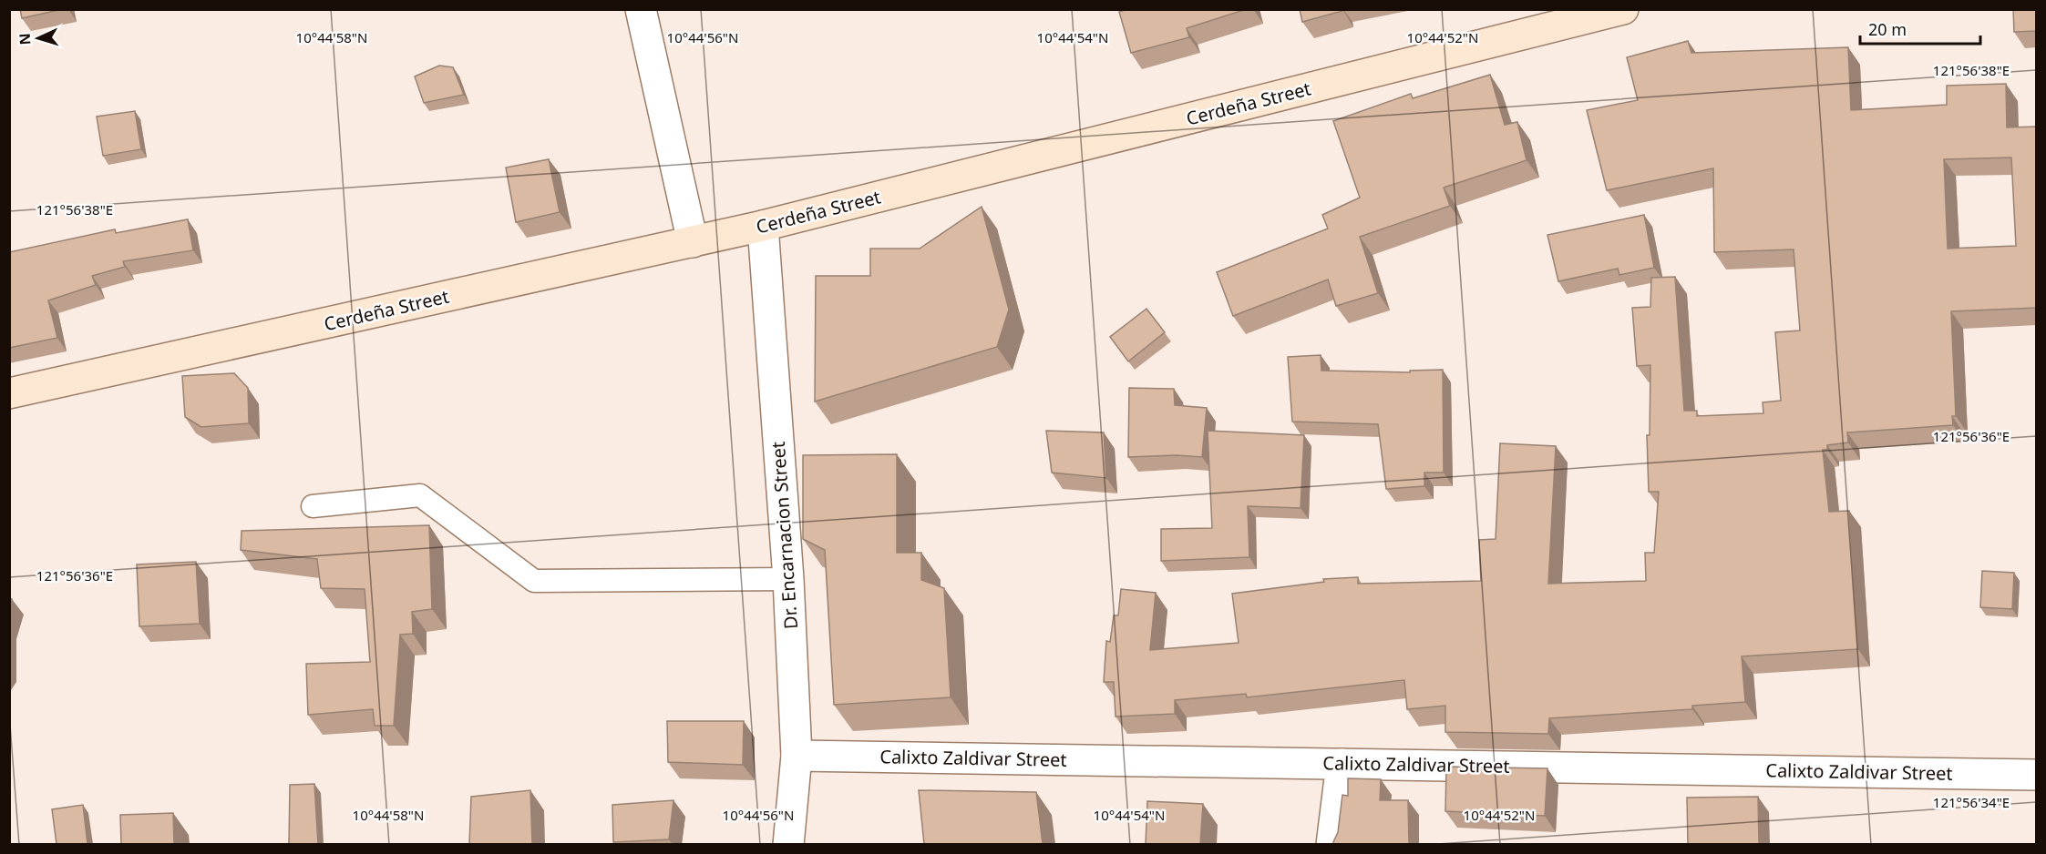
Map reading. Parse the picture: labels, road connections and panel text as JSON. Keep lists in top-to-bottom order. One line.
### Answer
{"streets":{"main road":["Cerdeña Street"],"street":["Dr. Encarnacion Street","Calixto Zaldivar Street"]},"crossings":[["Cerdeña Street","Dr. Encarnacion Street"],["Dr. Encarnacion Street","Calixto Zaldivar Street"]],"scale_bar":"20 m","north":"left","coordinates":["10°44'58\"N","10°44'56\"N","10°44'54\"N","10°44'52\"N","121°56'38\"E","121°56'36\"E","121°56'34\"E"]}
